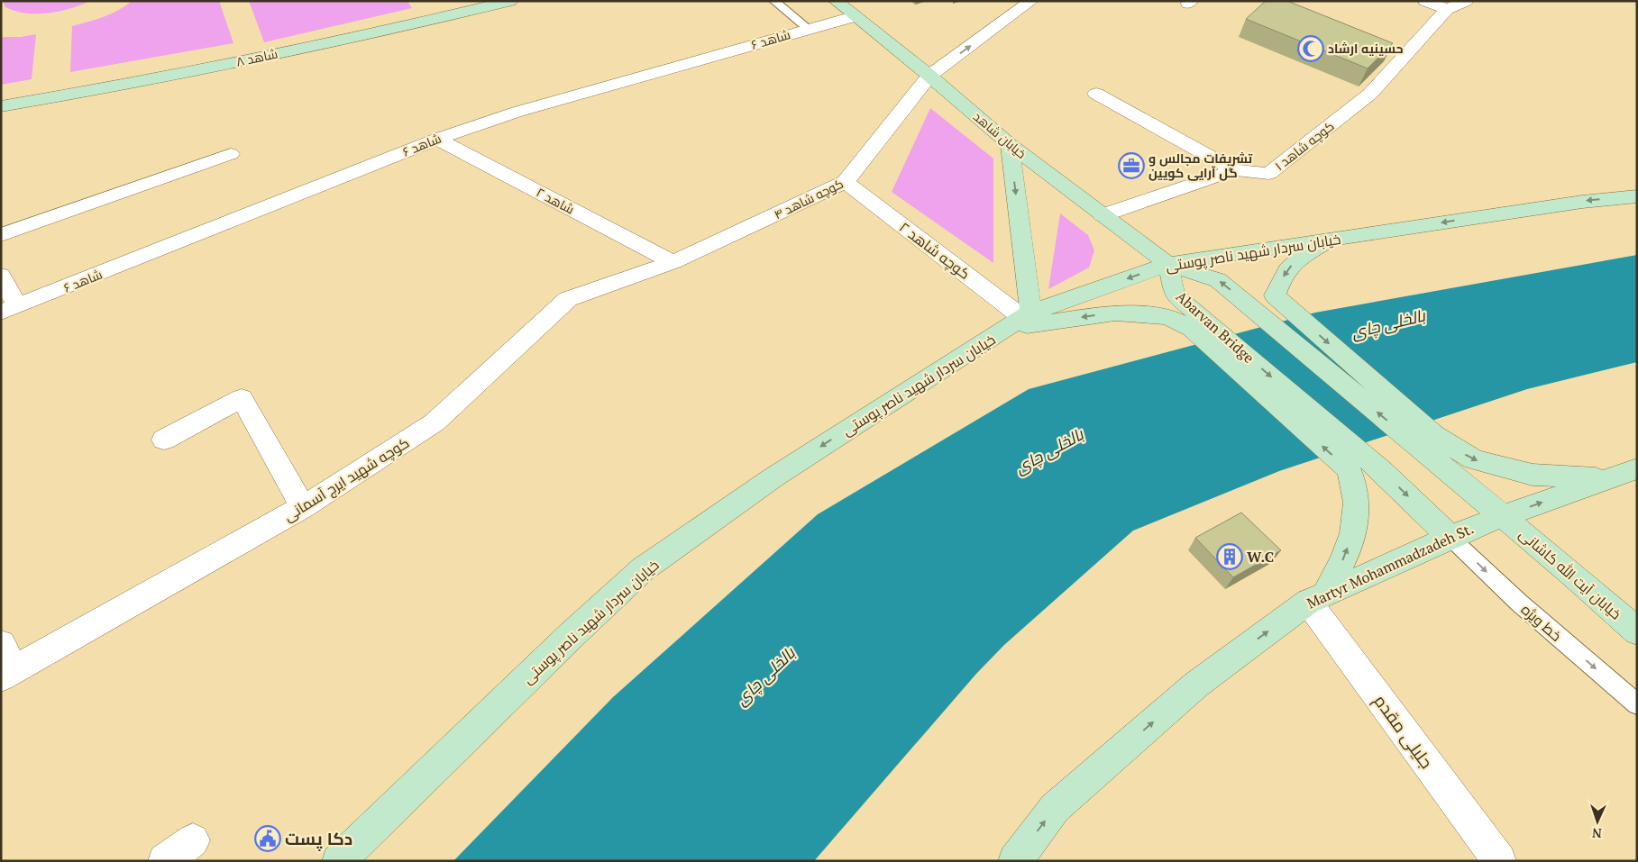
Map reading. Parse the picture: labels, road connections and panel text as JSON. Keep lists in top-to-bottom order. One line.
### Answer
{"streets":{"main road":["شاهد ۸","خیابان شاهد","خیابان سردار شهید ناصر پوستی","Abarvan Bridge","Martyr Mohammadzadeh St.","خیابان آیت الله کاشانی"],"street":["شاهد ۶","کوچه شاهد ۱","کوچه شاهد ۴","شاهد ۲","کوچه شاهد ۲","کوچه شهید ایرج آسمانی","جلیلی مقدم"],"lane":["خط ویژه"]},"crossings":[["شاهد ۶","خیابان شاهد"],["شاهد ۶","شاهد ۲"],["خیابان شاهد","کوچه شاهد ۱"],["خیابان شاهد","کوچه شاهد ۴"],["خیابان شاهد","خیابان سردار شهید ناصر پوستی"],["خیابان شاهد","Abarvan Bridge"],["کوچه شاهد ۴","شاهد ۲"],["کوچه شاهد ۴","کوچه شاهد ۲"],["کوچه شاهد ۴","کوچه شهید ایرج آسمانی"],["شاهد ۲","کوچه شهید ایرج آسمانی"],["کوچه شاهد ۲","خیابان سردار شهید ناصر پوستی"],["خیابان سردار شهید ناصر پوستی","Abarvan Bridge"],["Abarvan Bridge","Martyr Mohammadzadeh St."],["Abarvan Bridge","خیابان آیت الله کاشانی"],["Abarvan Bridge","خط ویژه"],["Martyr Mohammadzadeh St.","خیابان آیت الله کاشانی"],["Martyr Mohammadzadeh St.","خط ویژه"],["Martyr Mohammadzadeh St.","جلیلی مقدم"]],"one_way":["خیابان سردار شهید ناصر پوستی","Martyr Mohammadzadeh St.","خط ویژه"],"water":["بالخلی چای"],"places":{"mosque":["حسینیه ارشاد"],"office":["تشریفات مجالس و گل آرایی کویین"],"building":["W.C"],"public building":["دکا پست"]},"north":"bottom"}
